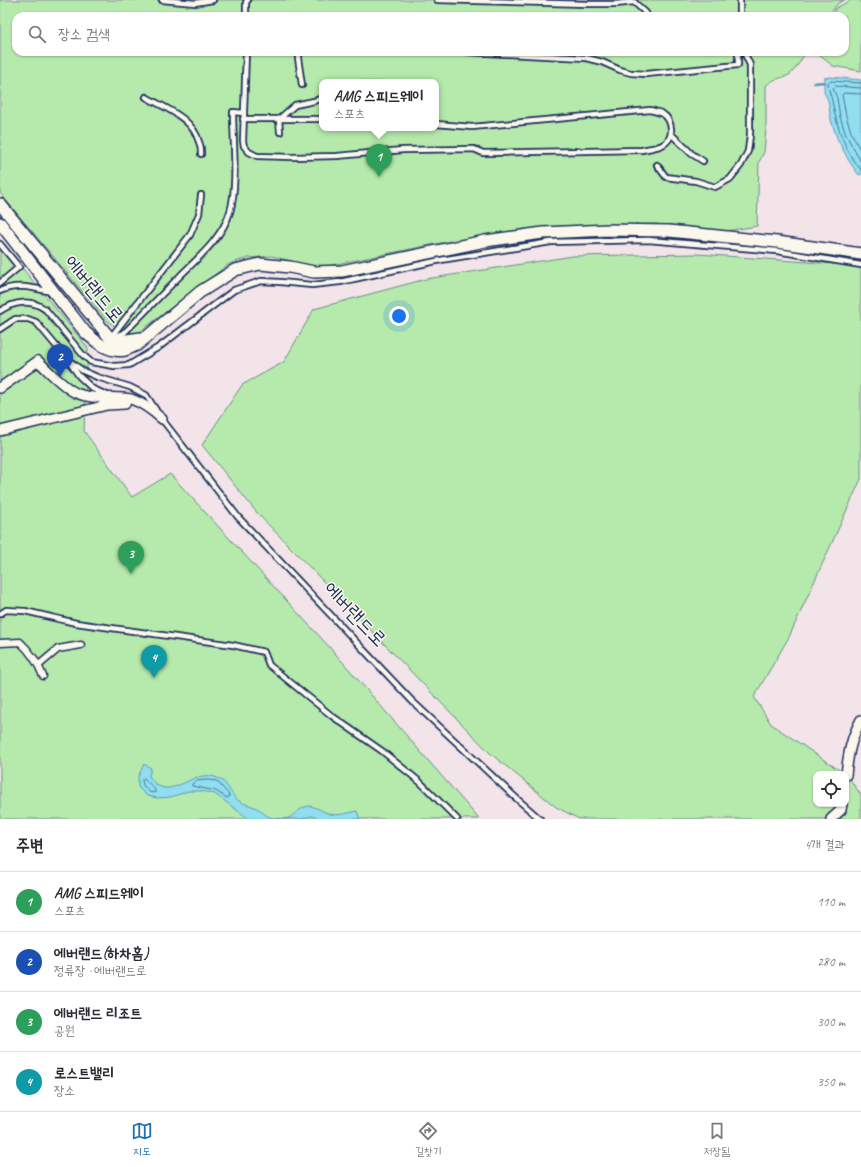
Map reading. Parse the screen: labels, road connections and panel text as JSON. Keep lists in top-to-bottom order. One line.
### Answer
{"streets":{"street":["에버랜드로"]},"page":{"search":"장소 검색","popup":["AMG 스피드웨이","스포츠"],"pins":["1","2","3","4"],"heading":["주변","4개 결과"],"list":[{"mark":"1","name":"AMG 스피드웨이","note":"스포츠","value":"110 m"},{"mark":"2","name":"에버랜드(하차홈)","note":"정류장 · 에버랜드로","value":"280 m"},{"mark":"3","name":"에버랜드 리조트","note":"공원","value":"300 m"},{"mark":"4","name":"로스트밸리","note":"장소","value":"350 m"}],"nav":["지도","길찾기","저장됨"]}}
